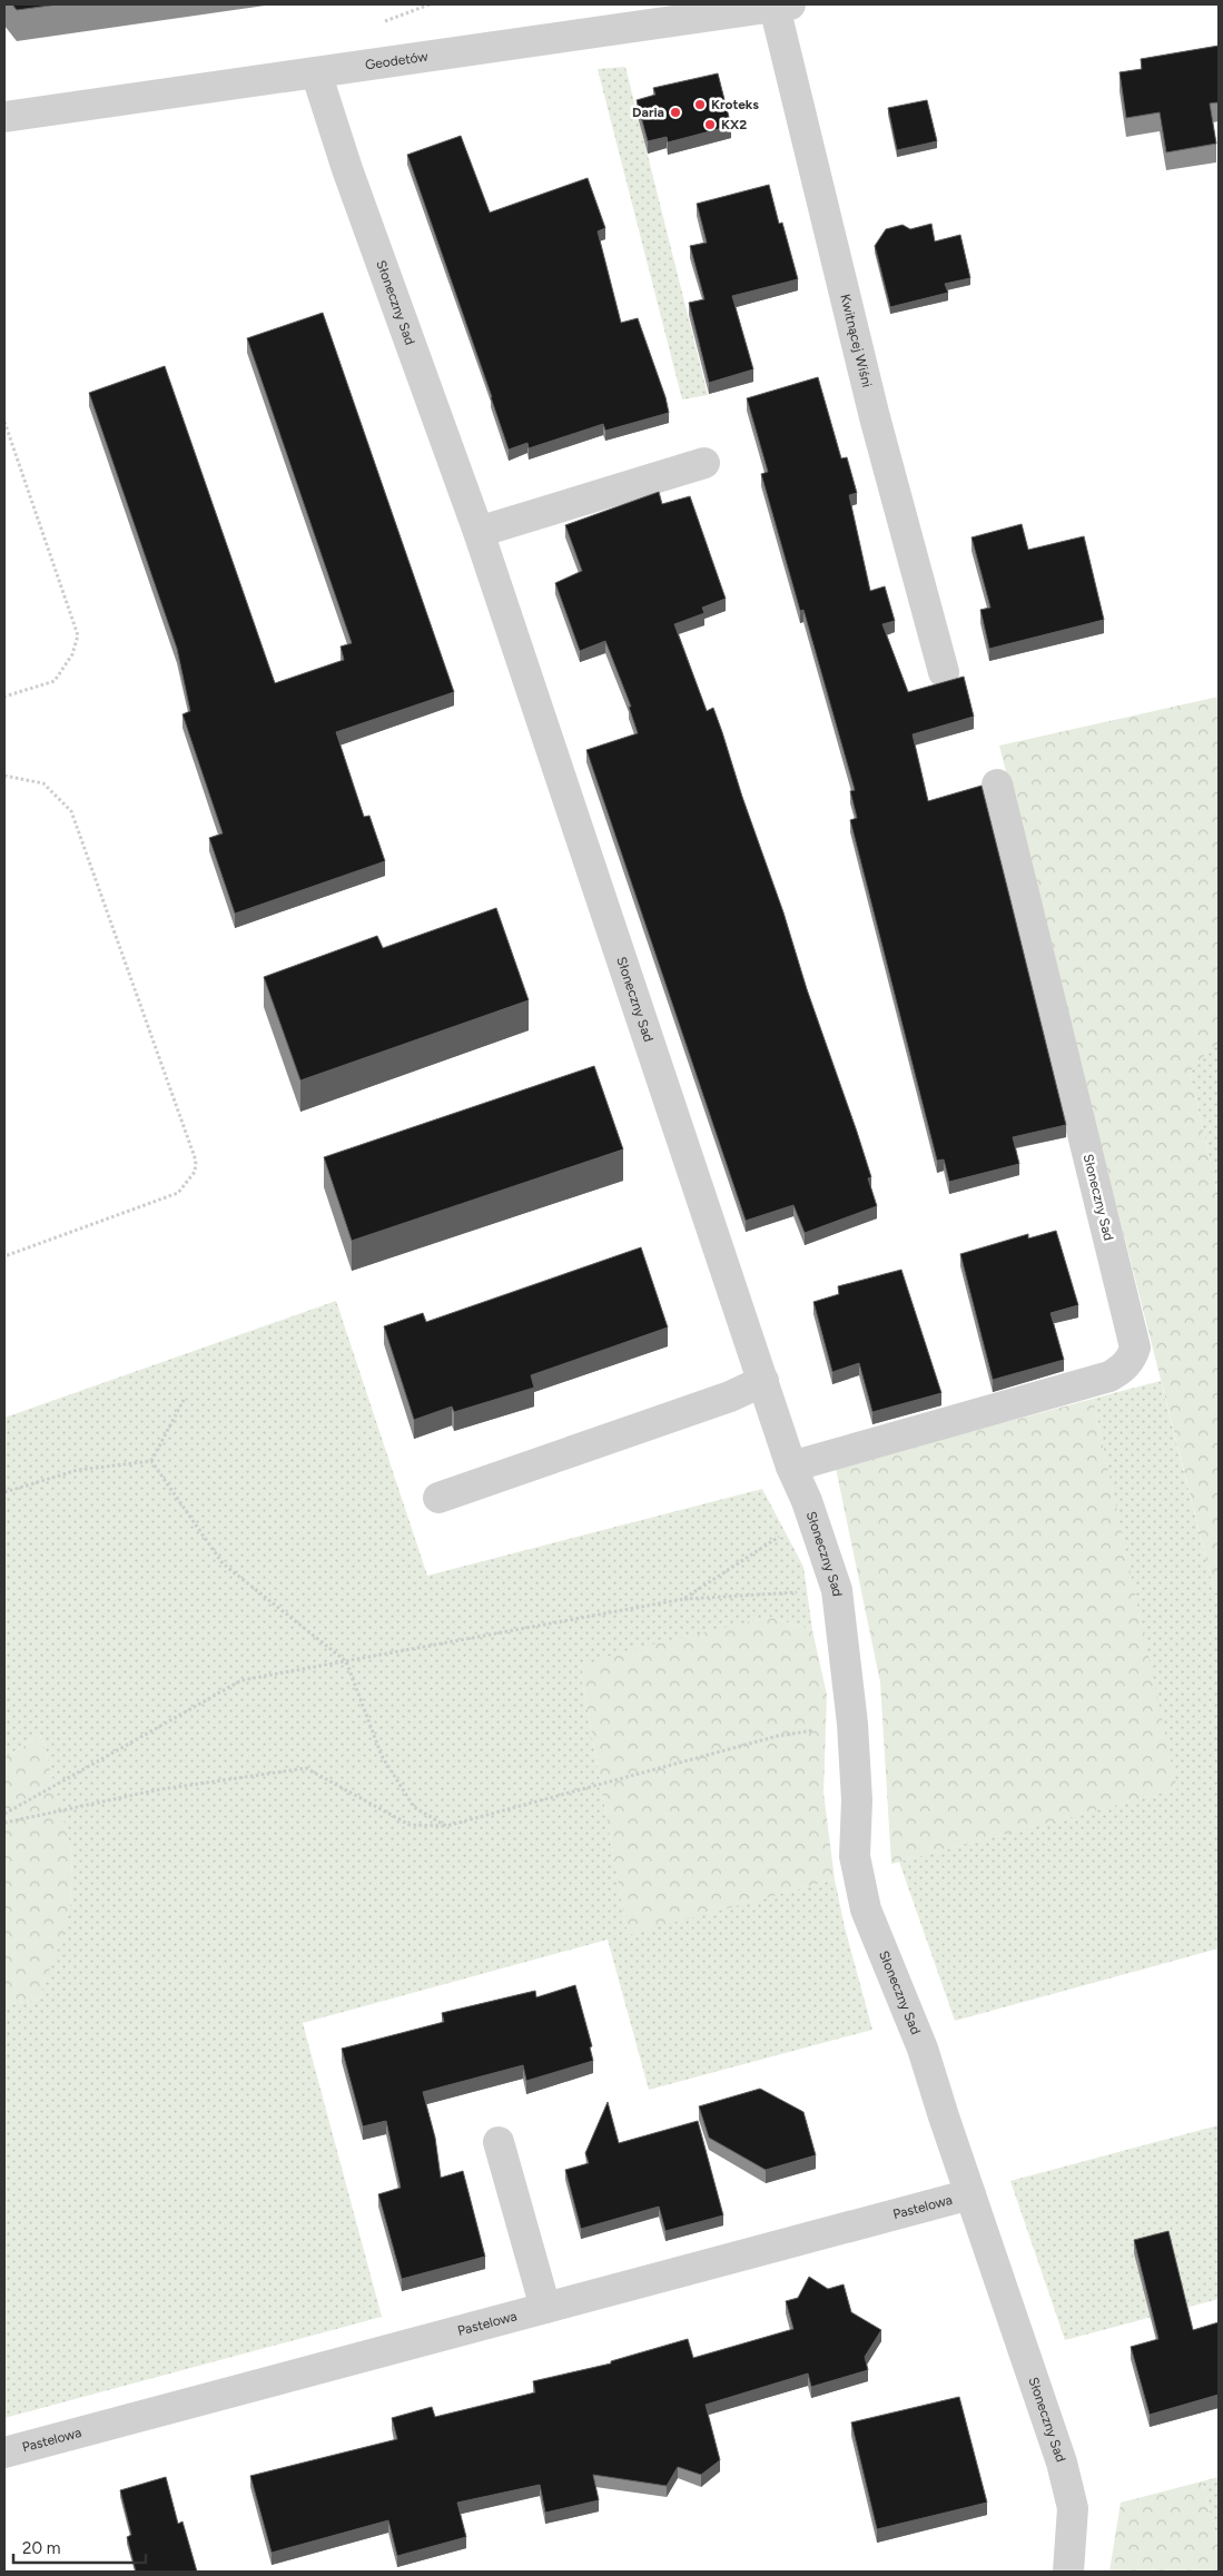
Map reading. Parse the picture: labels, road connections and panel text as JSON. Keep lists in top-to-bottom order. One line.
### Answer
{"streets":{"street":["Geodetów","Słoneczny Sad","Kwitnącej Wiśni","Pastelowa"]},"crossings":[["Geodetów","Słoneczny Sad"],["Geodetów","Kwitnącej Wiśni"],["Słoneczny Sad","Pastelowa"]],"places":["Kroteks","Daria","KX2"],"scale_bar":"20 m"}
